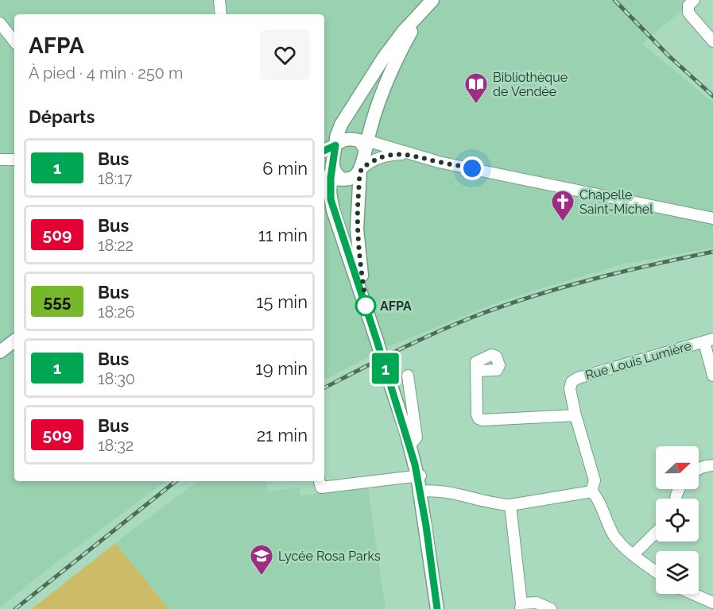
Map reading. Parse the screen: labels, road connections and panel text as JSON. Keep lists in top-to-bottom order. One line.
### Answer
{"streets":{"street":["Rue Louis Lumière"]},"places":{"library":["Bibliothèque de Vendée"],"church":["Chapelle Saint-Michel"],"other":["AFPA"],"school or university":["Lycée Rosa Parks"]},"lines":["bus line 1"],"north":"right","page":{"on_map":"1","heading":[["AFPA","À pied · 4 min · 250 m"],"Départs"],"list":[{"mark":"1","name":"Bus","note":"18:17","value":"6 min"},{"mark":"509","name":"Bus","note":"18:22","value":"11 min"},{"mark":"555","name":"Bus","note":"18:26","value":"15 min"},{"mark":"1","name":"Bus","note":"18:30","value":"19 min"},{"mark":"509","name":"Bus","note":"18:32","value":"21 min"}]}}
